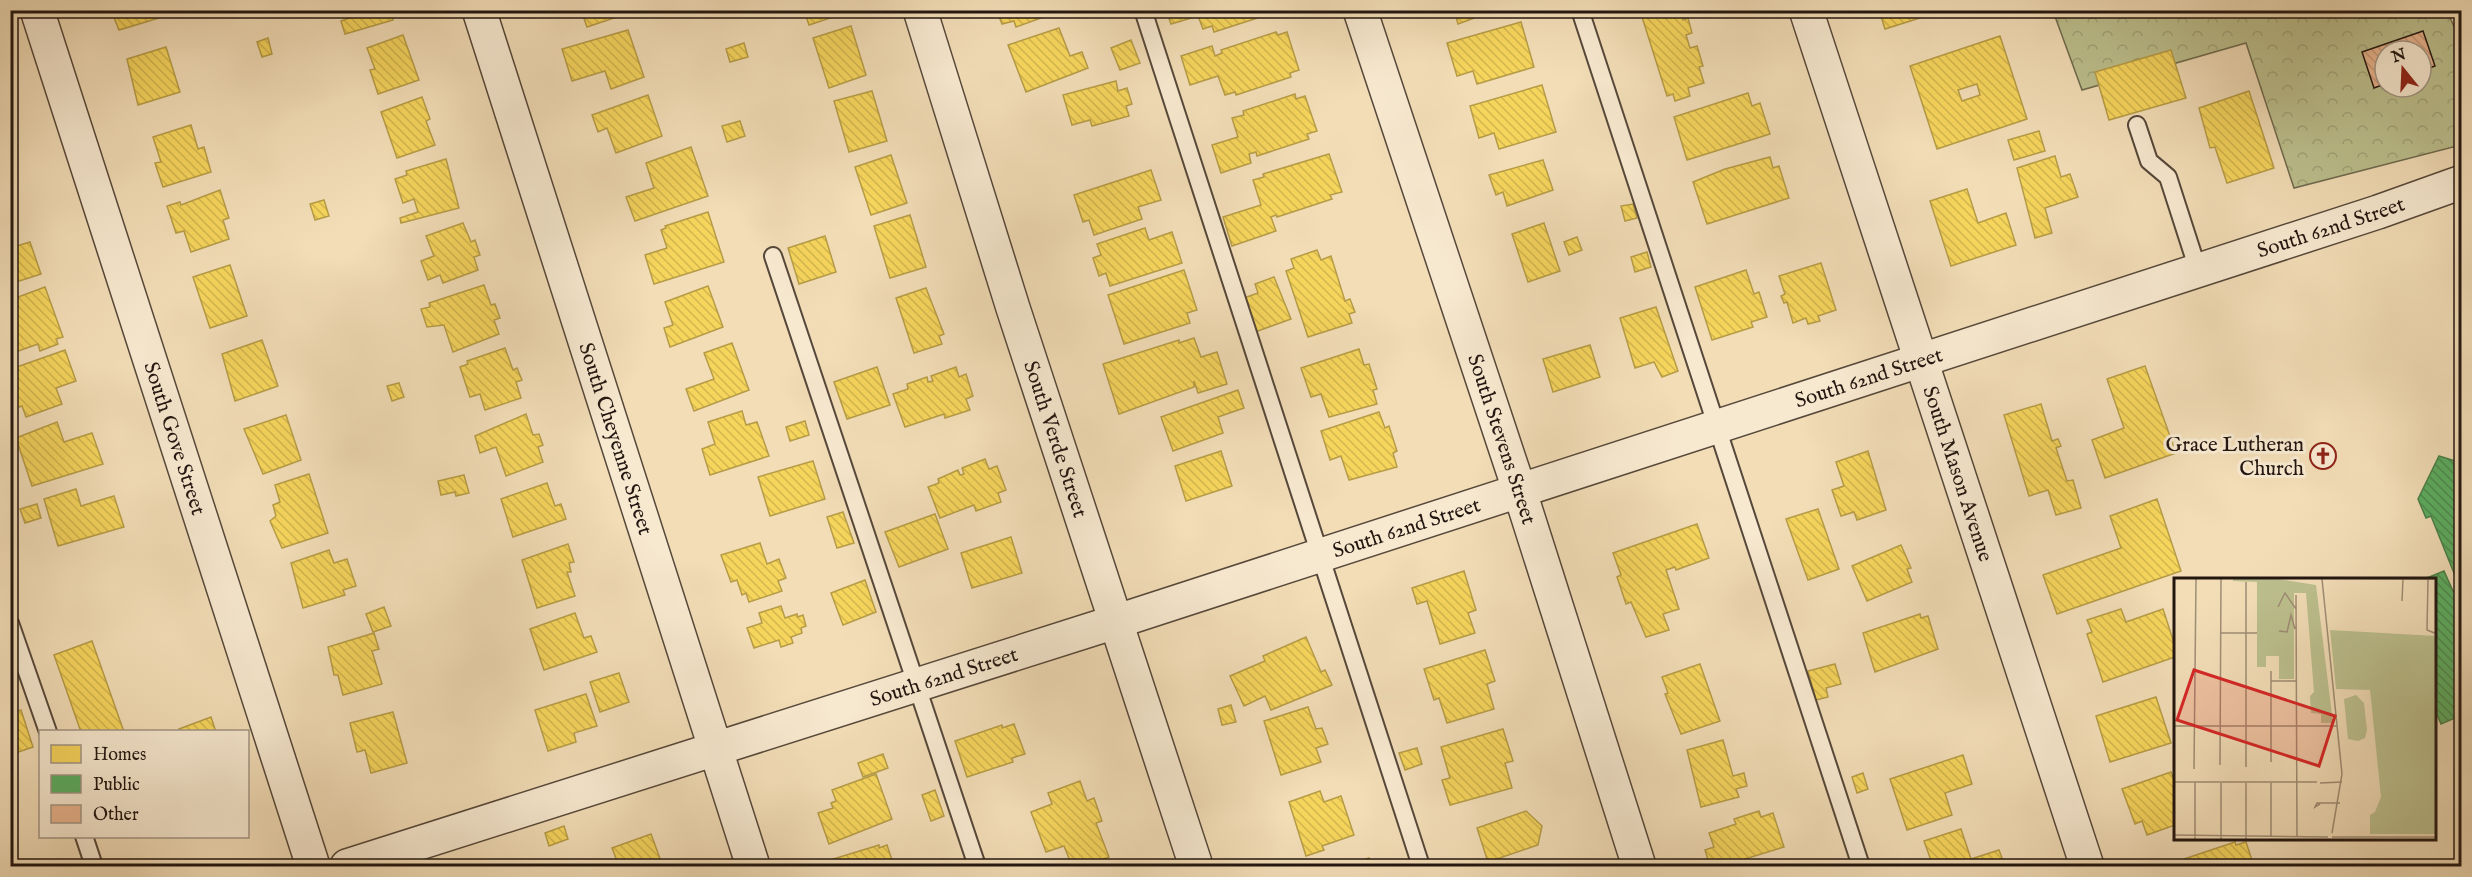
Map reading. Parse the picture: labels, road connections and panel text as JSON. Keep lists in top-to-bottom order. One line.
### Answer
{"streets":{"street":["South 62nd Street","South Cheyenne Street","South Stevens Street","South Gove Street","South Verde Street","South Mason Avenue"]},"crossings":[["South 62nd Street","South Cheyenne Street"],["South 62nd Street","South Stevens Street"],["South 62nd Street","South Verde Street"],["South 62nd Street","South Mason Avenue"]],"places":{"church":["Grace Lutheran Church"]},"legend":["Homes","Public","Other"],"north":"top"}
